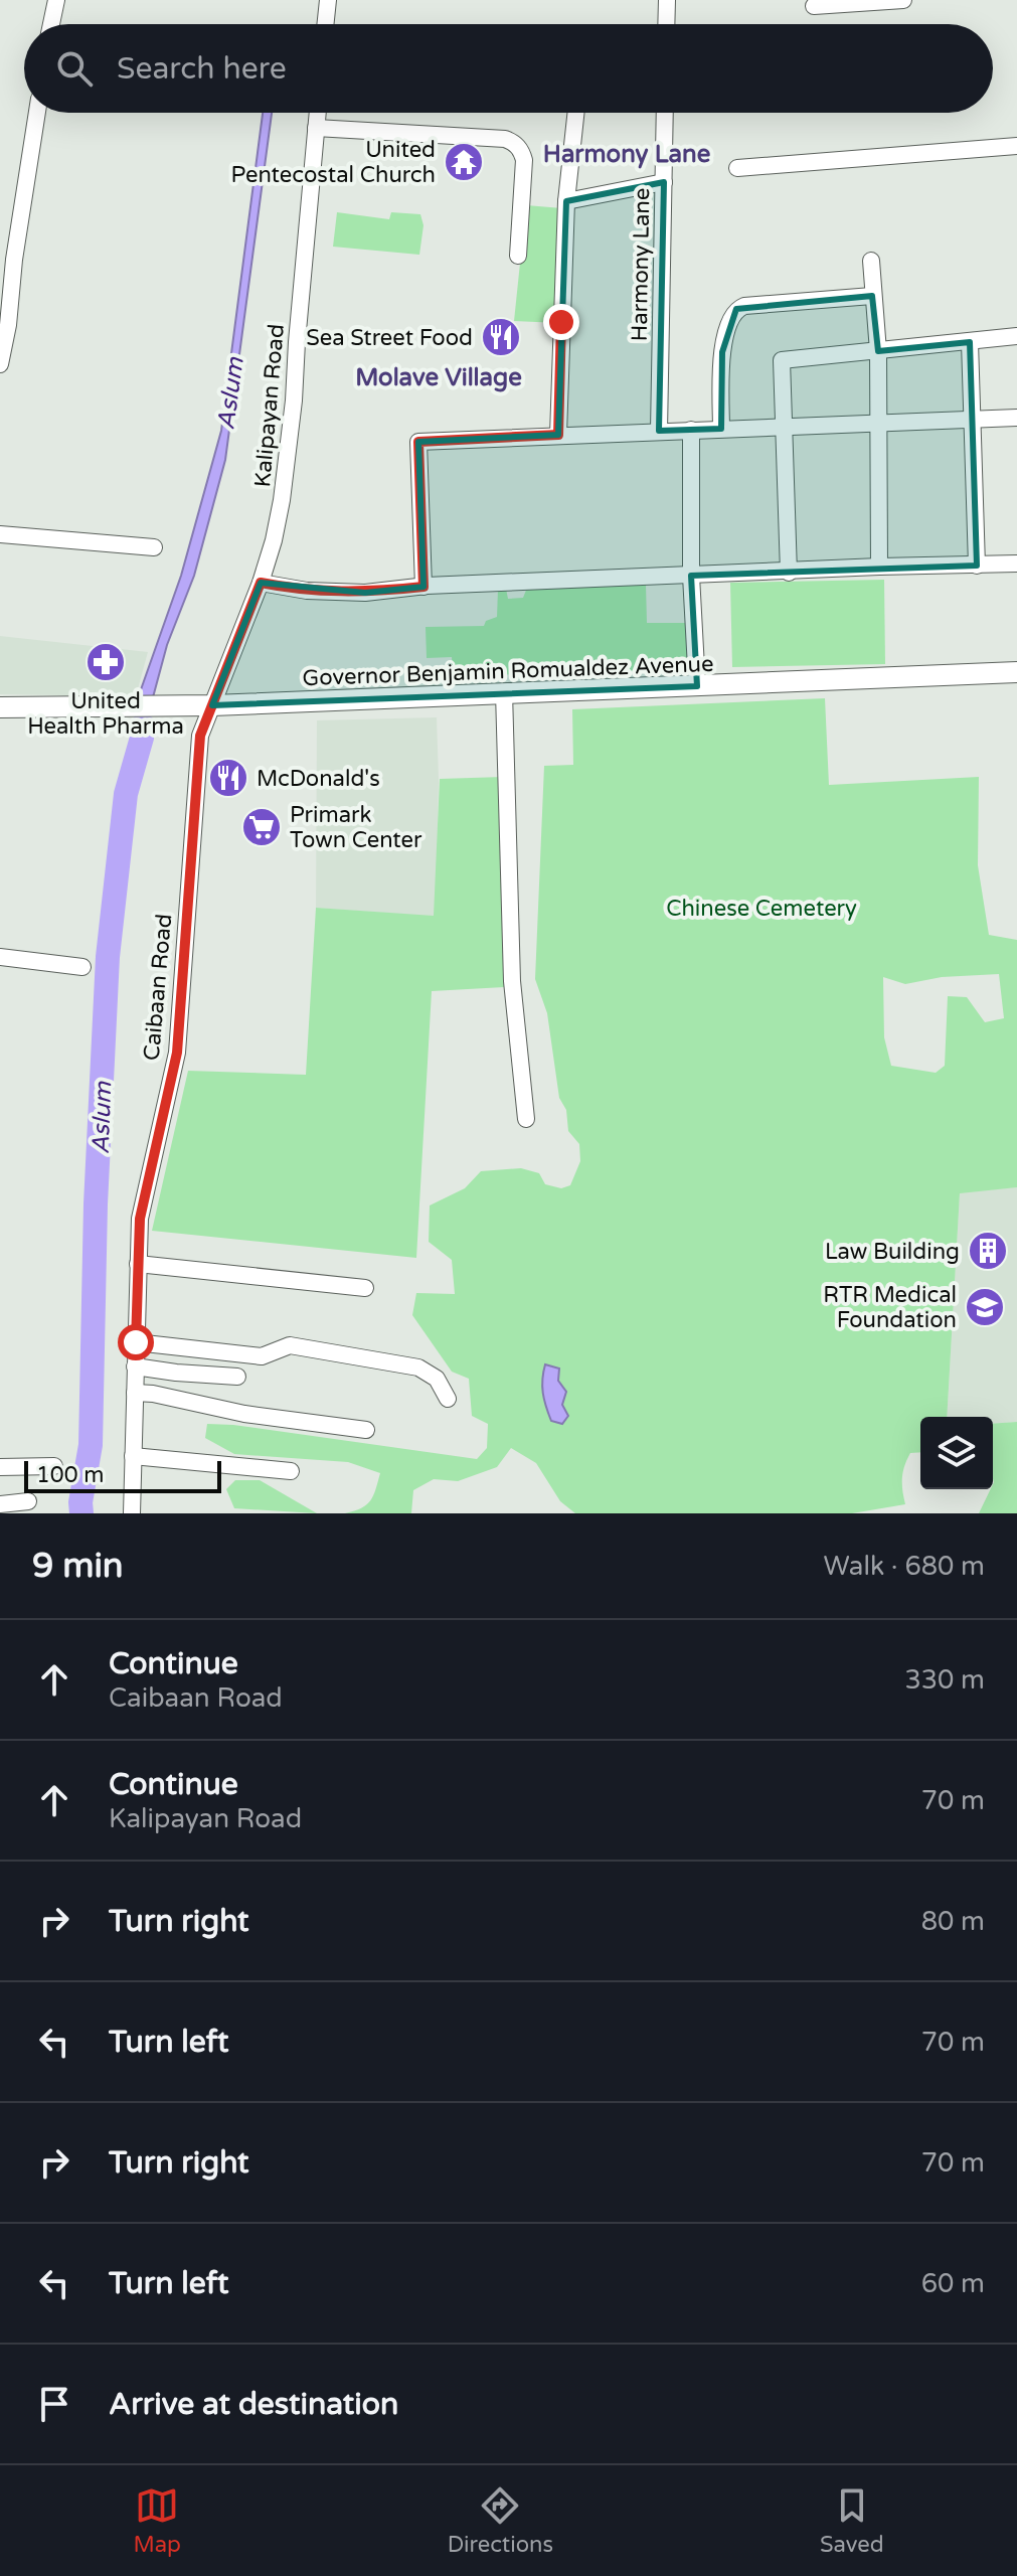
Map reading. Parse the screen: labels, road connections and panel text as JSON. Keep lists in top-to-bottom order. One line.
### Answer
{"streets":{"main road":["Governor Benjamin Romualdez Avenue"],"street":["Harmony Lane","Kalipayan Road","Caibaan Road"]},"crossings":[["Kalipayan Road","Governor Benjamin Romualdez Avenue"],["Kalipayan Road","Caibaan Road"],["Governor Benjamin Romualdez Avenue","Caibaan Road"]],"districts":["Harmony Lane","Molave Village"],"water":["Aslum"],"parks":["Chinese Cemetery"],"places":{"temple":["United Pentecostal Church"],"restaurant":["Sea Street Food","McDonald's"],"pharmacy":["United Health Pharma"],"supermarket":["Primark Town Center"],"building":["Law Building"],"school or university":["RTR Medical Foundation"]},"scale_bar":"100 m","page":{"search":"Search here","scale":"100 m","heading":["9 min","Walk · 680 m"],"list":[["Continue","Caibaan Road","330 m"],["Continue","Kalipayan Road","70 m"],["Turn right","80 m"],["Turn left","70 m"],["Turn right","70 m"],["Turn left","60 m"],"Arrive at destination"],"nav":["Map","Directions","Saved"]}}
